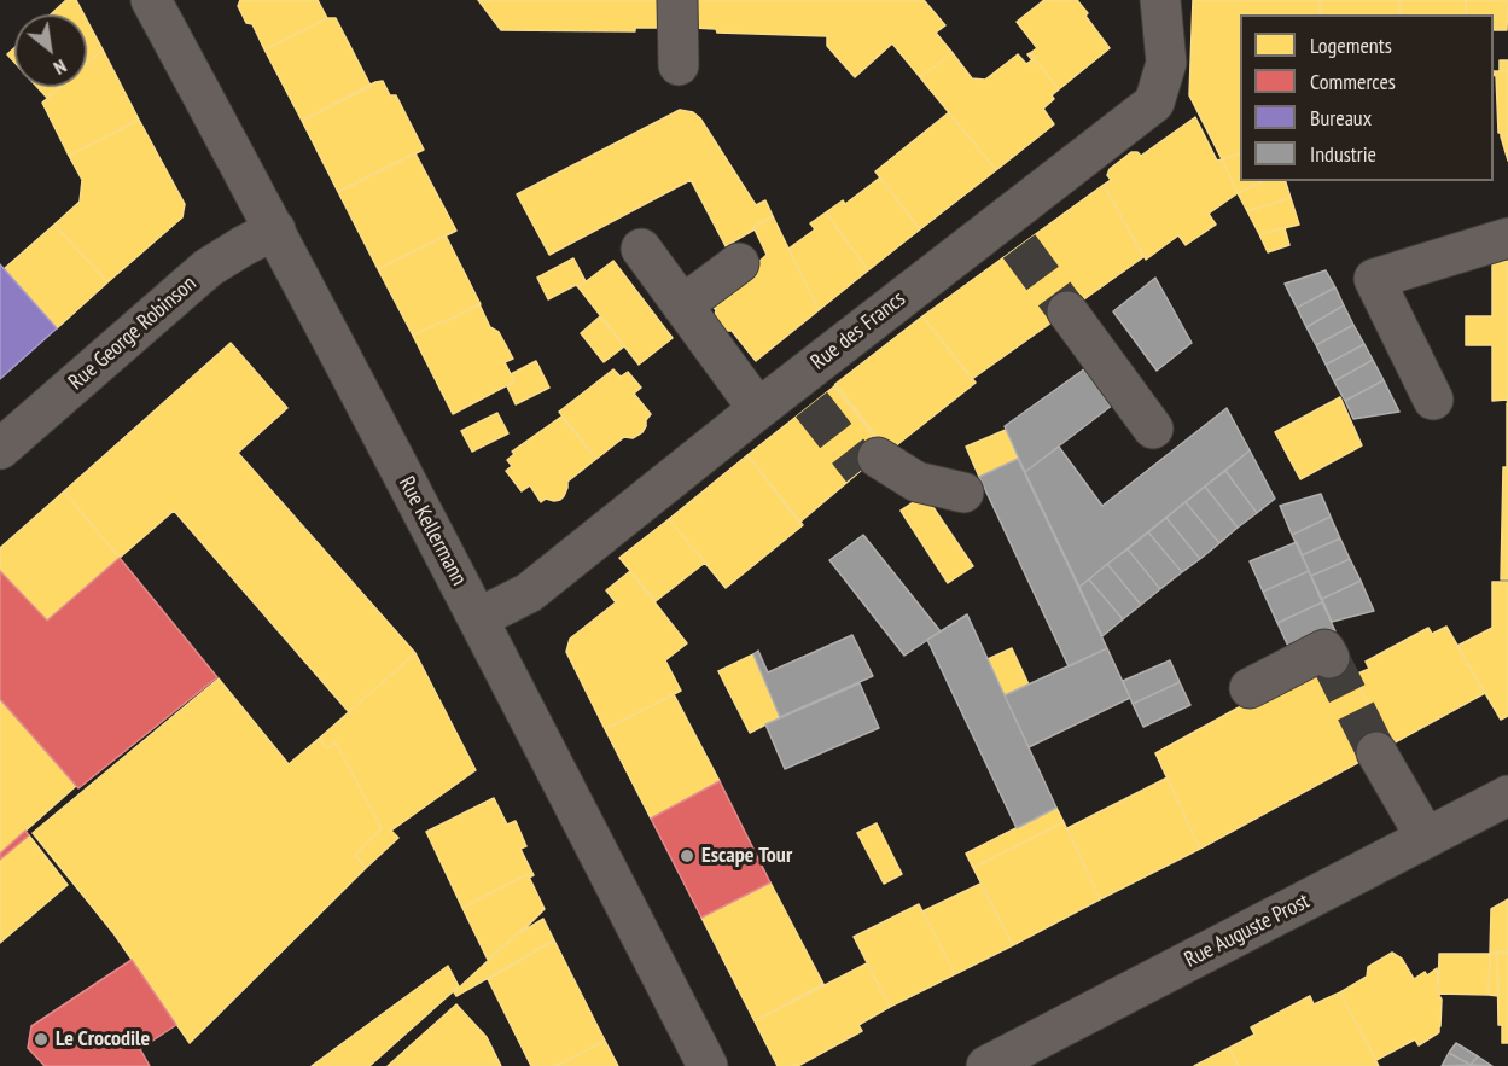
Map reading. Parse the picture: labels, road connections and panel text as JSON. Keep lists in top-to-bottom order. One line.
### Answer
{"streets":{"street":["Rue des Francs","Rue George Robinson","Rue Kellermann","Rue Auguste Prost"]},"crossings":[["Rue des Francs","Rue Kellermann"],["Rue George Robinson","Rue Kellermann"]],"places":["Escape Tour","Le Crocodile"],"legend":["Logements","Commerces","Bureaux","Industrie"],"north":"bottom right"}
